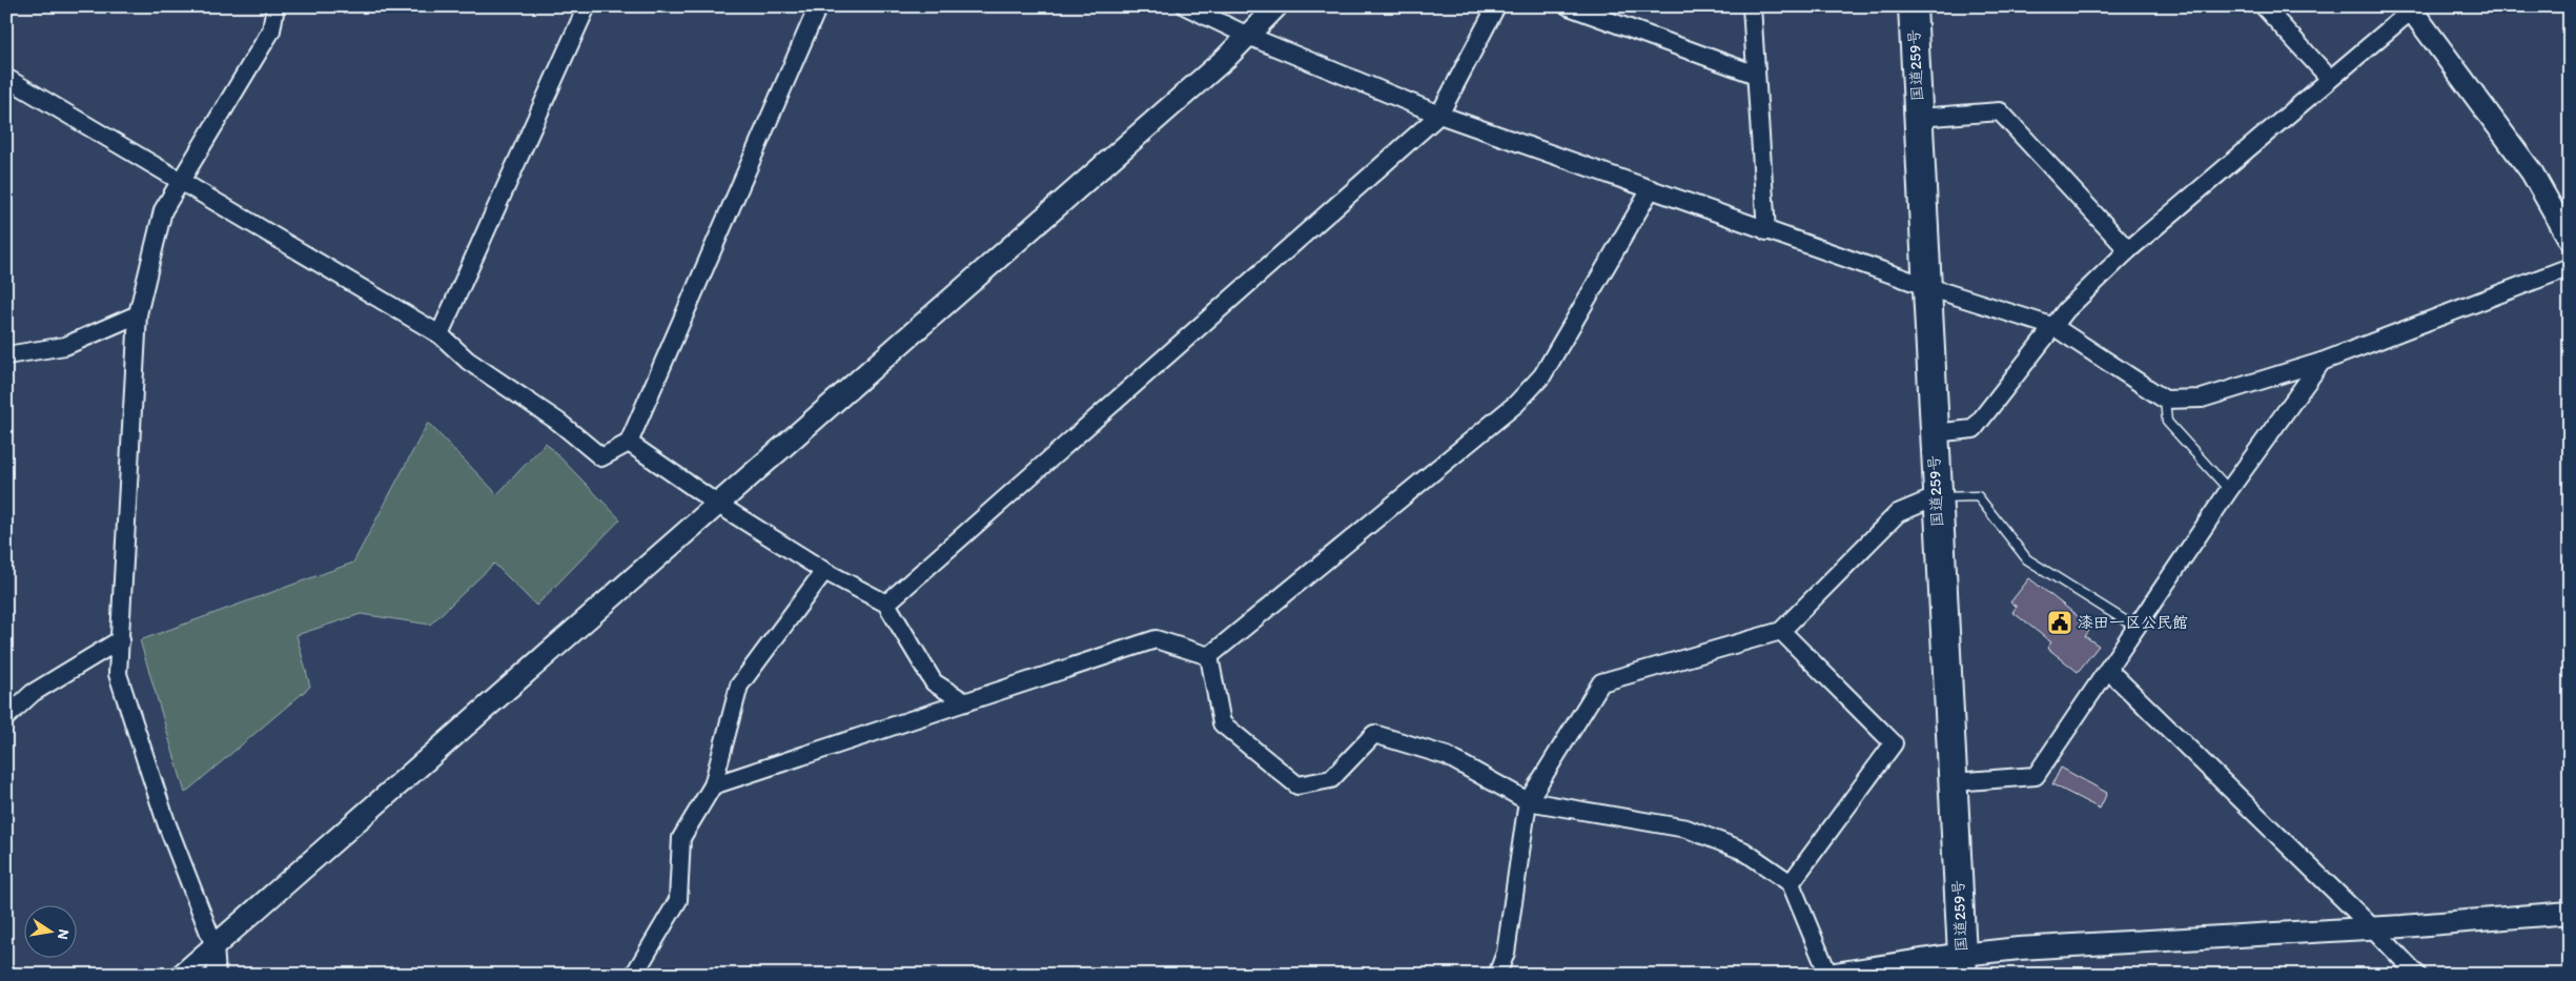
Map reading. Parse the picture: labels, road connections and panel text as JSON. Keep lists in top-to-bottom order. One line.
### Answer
{"streets":{"highway":["国道259号"]},"places":{"public building":["漆田一区公民館"]},"north":"right"}
